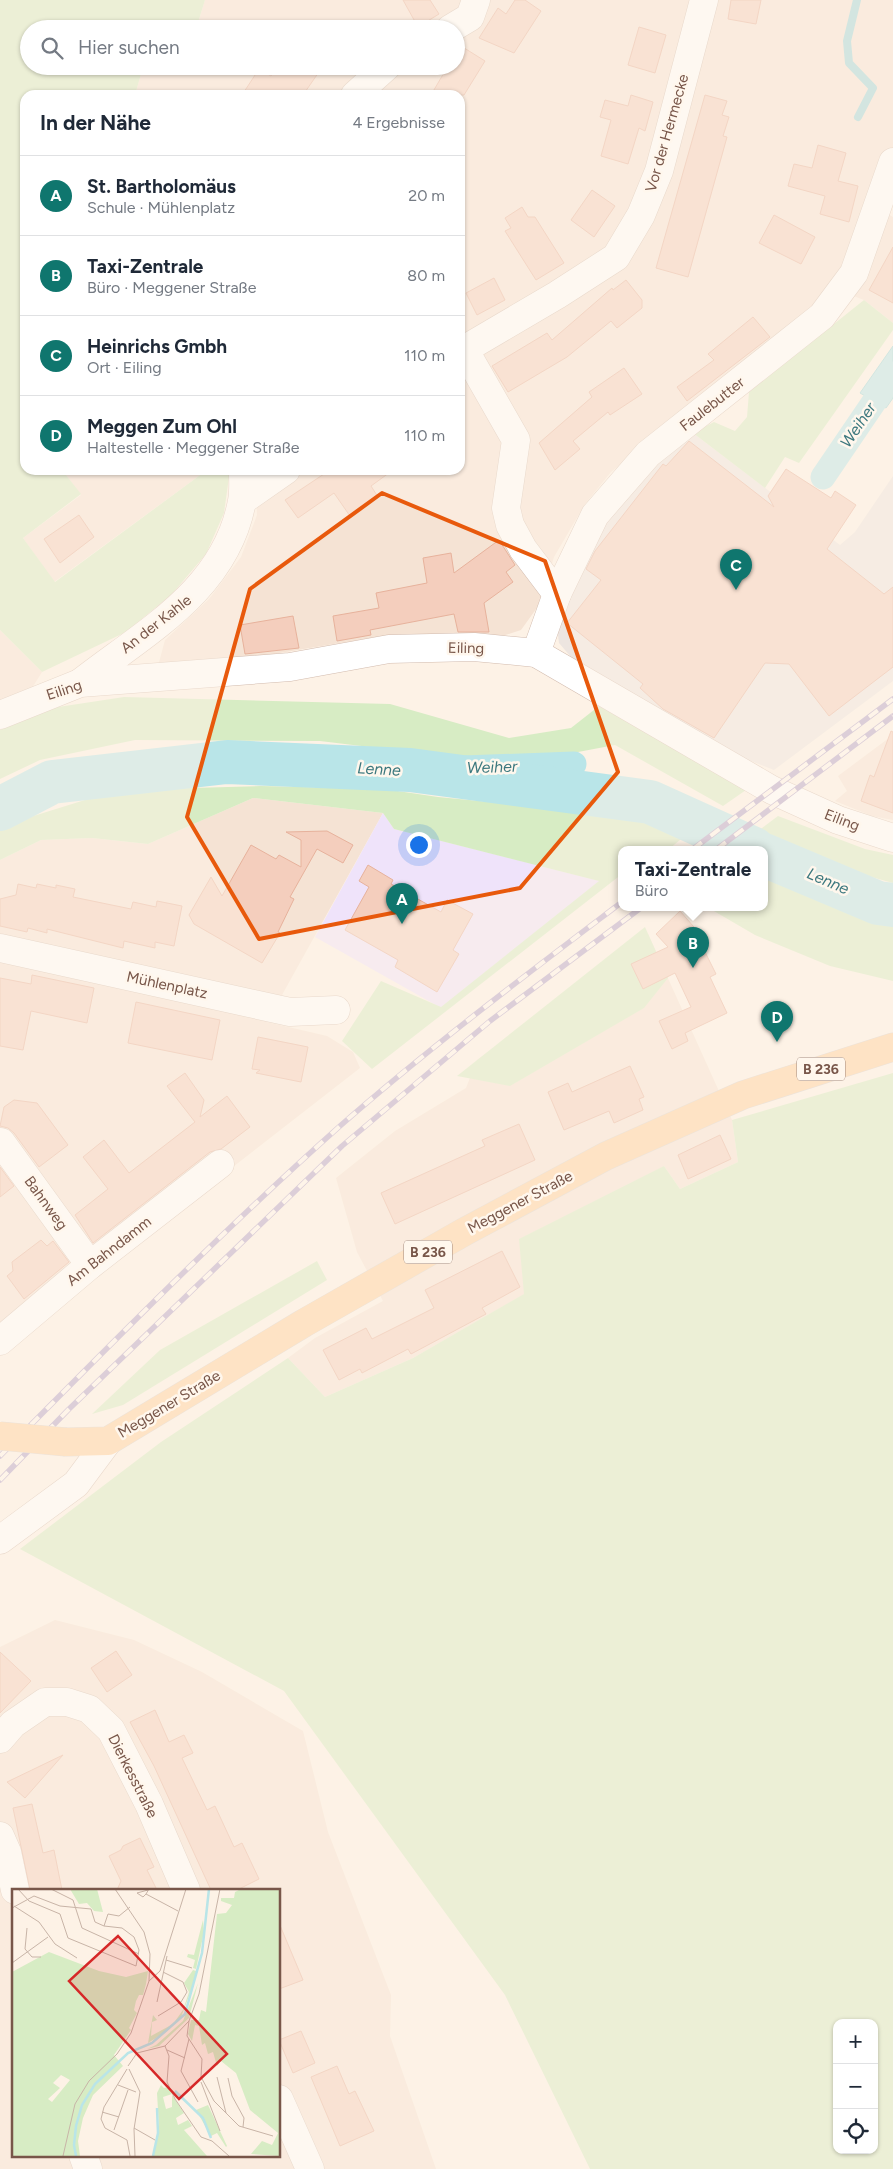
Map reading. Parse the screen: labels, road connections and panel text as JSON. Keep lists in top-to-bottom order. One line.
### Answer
{"streets":{"main road":["B 236","Meggener Straße"],"street":["Vor der Hermecke","Faulebutter","An der Kahle","Eiling","Mühlenplatz","Bahnweg","Am Bahndamm","Dierkesstraße"]},"crossings":[["Faulebutter","Eiling"],["An der Kahle","Eiling"],["Bahnweg","Am Bahndamm"]],"water":["Weiher","Lenne"],"page":{"search":"Hier suchen","heading":["In der Nähe","4 Ergebnisse"],"list":[{"mark":"A","name":"St. Bartholomäus","note":"Schule · Mühlenplatz","value":"20 m"},{"mark":"B","name":"Taxi-Zentrale","note":"Büro · Meggener Straße","value":"80 m"},{"mark":"C","name":"Heinrichs Gmbh","note":"Ort · Eiling","value":"110 m"},{"mark":"D","name":"Meggen Zum Ohl","note":"Haltestelle · Meggener Straße","value":"110 m"}],"pins":["C","A","B","D"],"popup":["Taxi-Zentrale","Büro"],"map_buttons":["+","−"]}}
